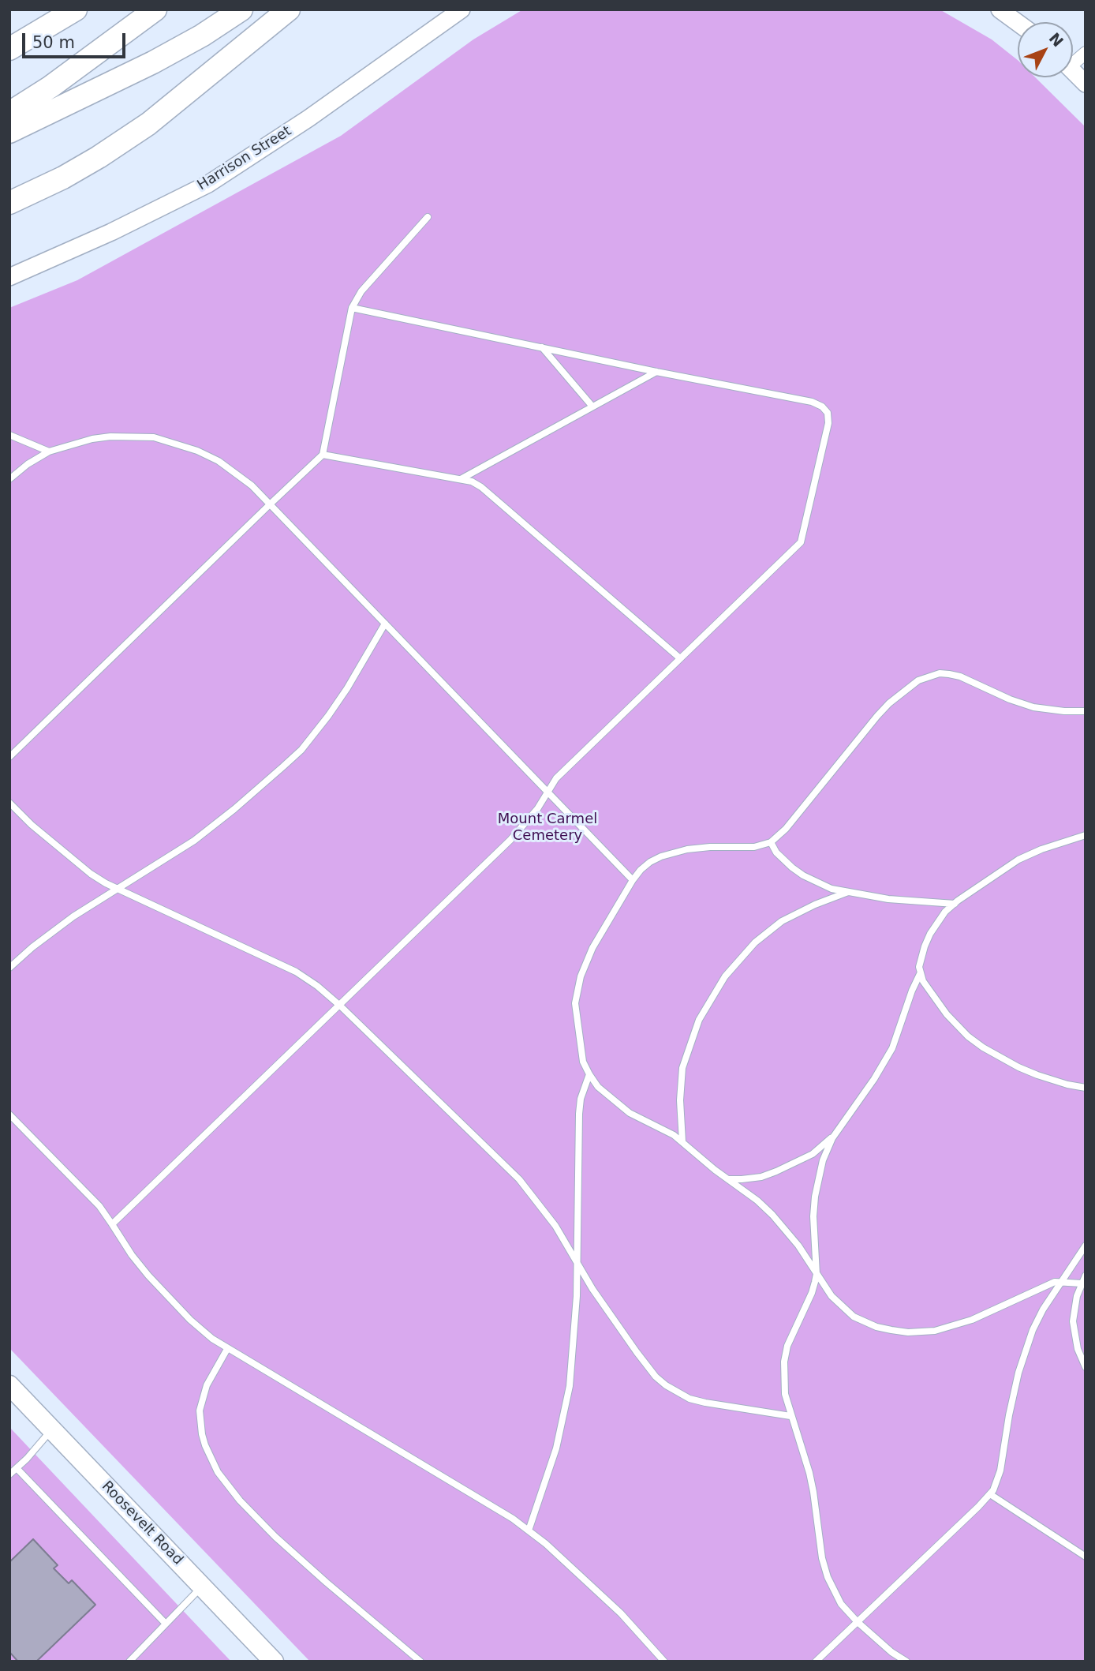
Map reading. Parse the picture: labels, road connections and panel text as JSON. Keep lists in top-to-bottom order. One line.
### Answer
{"streets":{"main road":["Harrison Street","Roosevelt Road"]},"parks":["Mount Carmel Cemetery"],"scale_bar":"50 m","north":"top right"}
